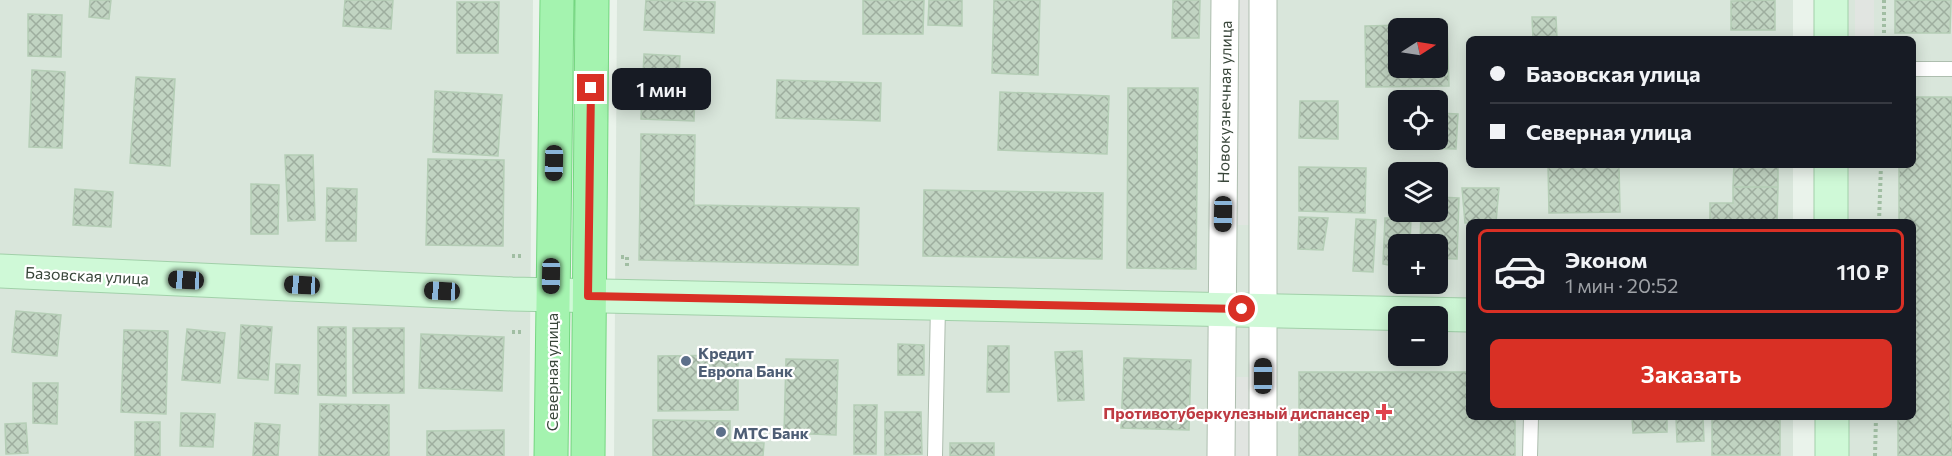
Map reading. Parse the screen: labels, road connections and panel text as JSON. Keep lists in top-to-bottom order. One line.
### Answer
{"streets":{"main road":["Северная улица"],"street":["Новокузнечная улица","Базовская улица"]},"crossings":[["Новокузнечная улица","Базовская улица"],["Базовская улица","Северная улица"]],"places":{"other":["Кредит Европа Банк","МТС Банк"],"health":["Противотуберкулезный диспансер"]},"north":"right","page":{"map_buttons":["+","−"],"banner":["Базовская улица","Северная улица"],"bubble":"1 мин","list":[{"name":"Эконом","note":"1 мин · 20:52","value":"110 ₽"}],"buttons":"Заказать"}}
